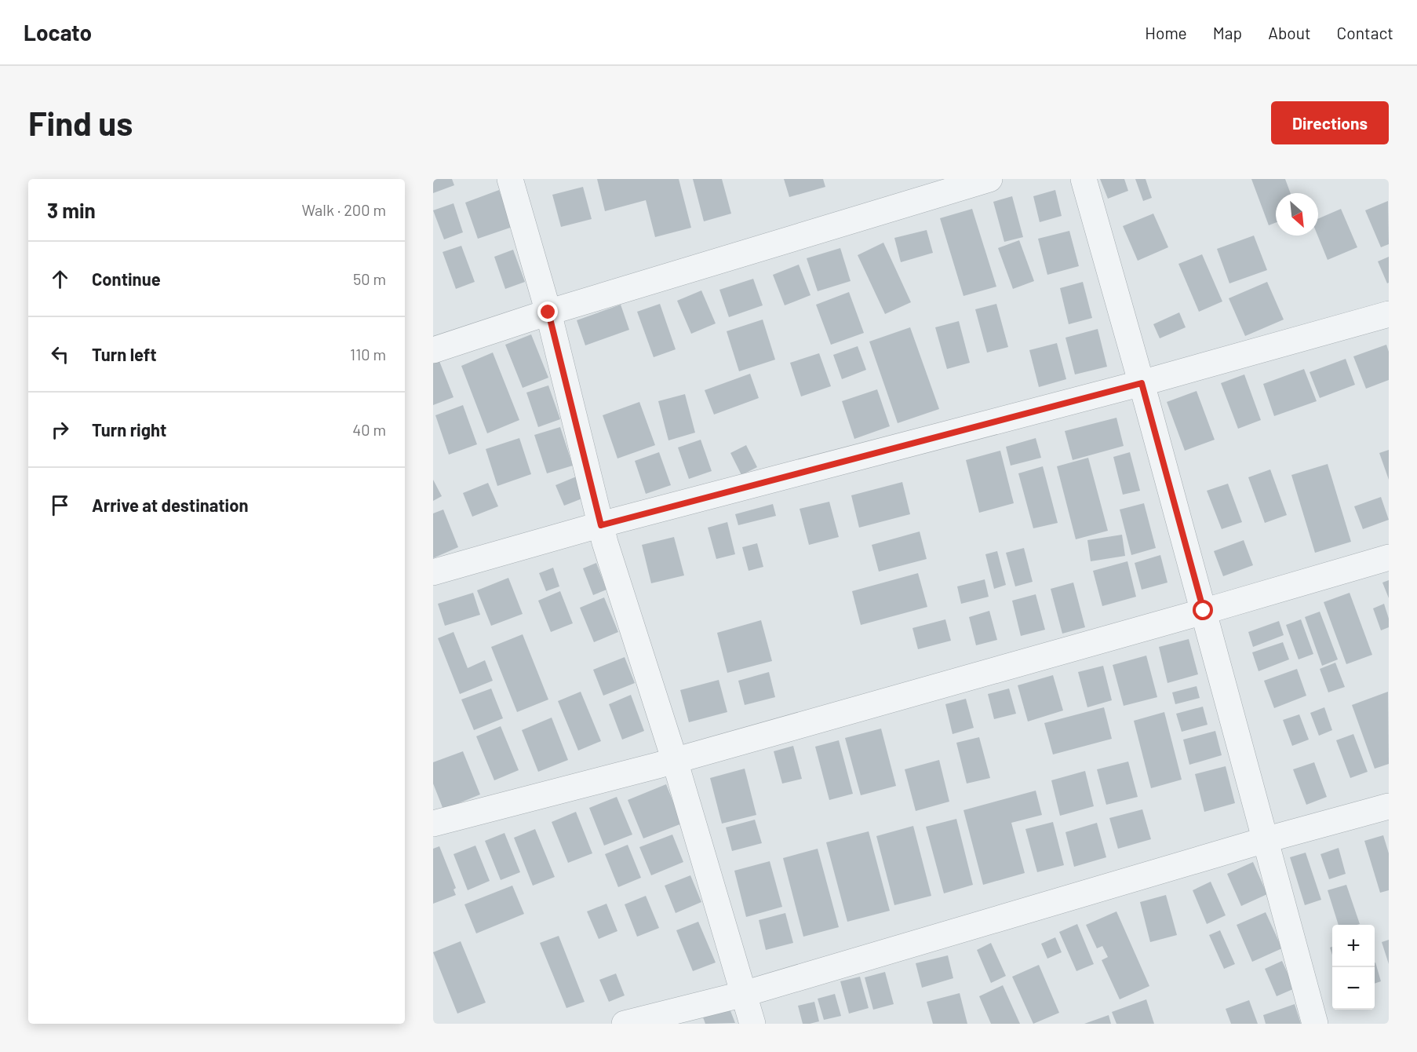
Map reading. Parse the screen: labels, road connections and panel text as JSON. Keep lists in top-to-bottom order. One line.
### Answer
{"north":"bottom right","page":{"header":"Locato","nav":["Home","Map","About","Contact"],"buttons":"Directions","title":"Find us","heading":["3 min","Walk · 200 m"],"list":[["Continue","50 m"],["Turn left","110 m"],["Turn right","40 m"],"Arrive at destination"],"map_buttons":["+","−"]}}
